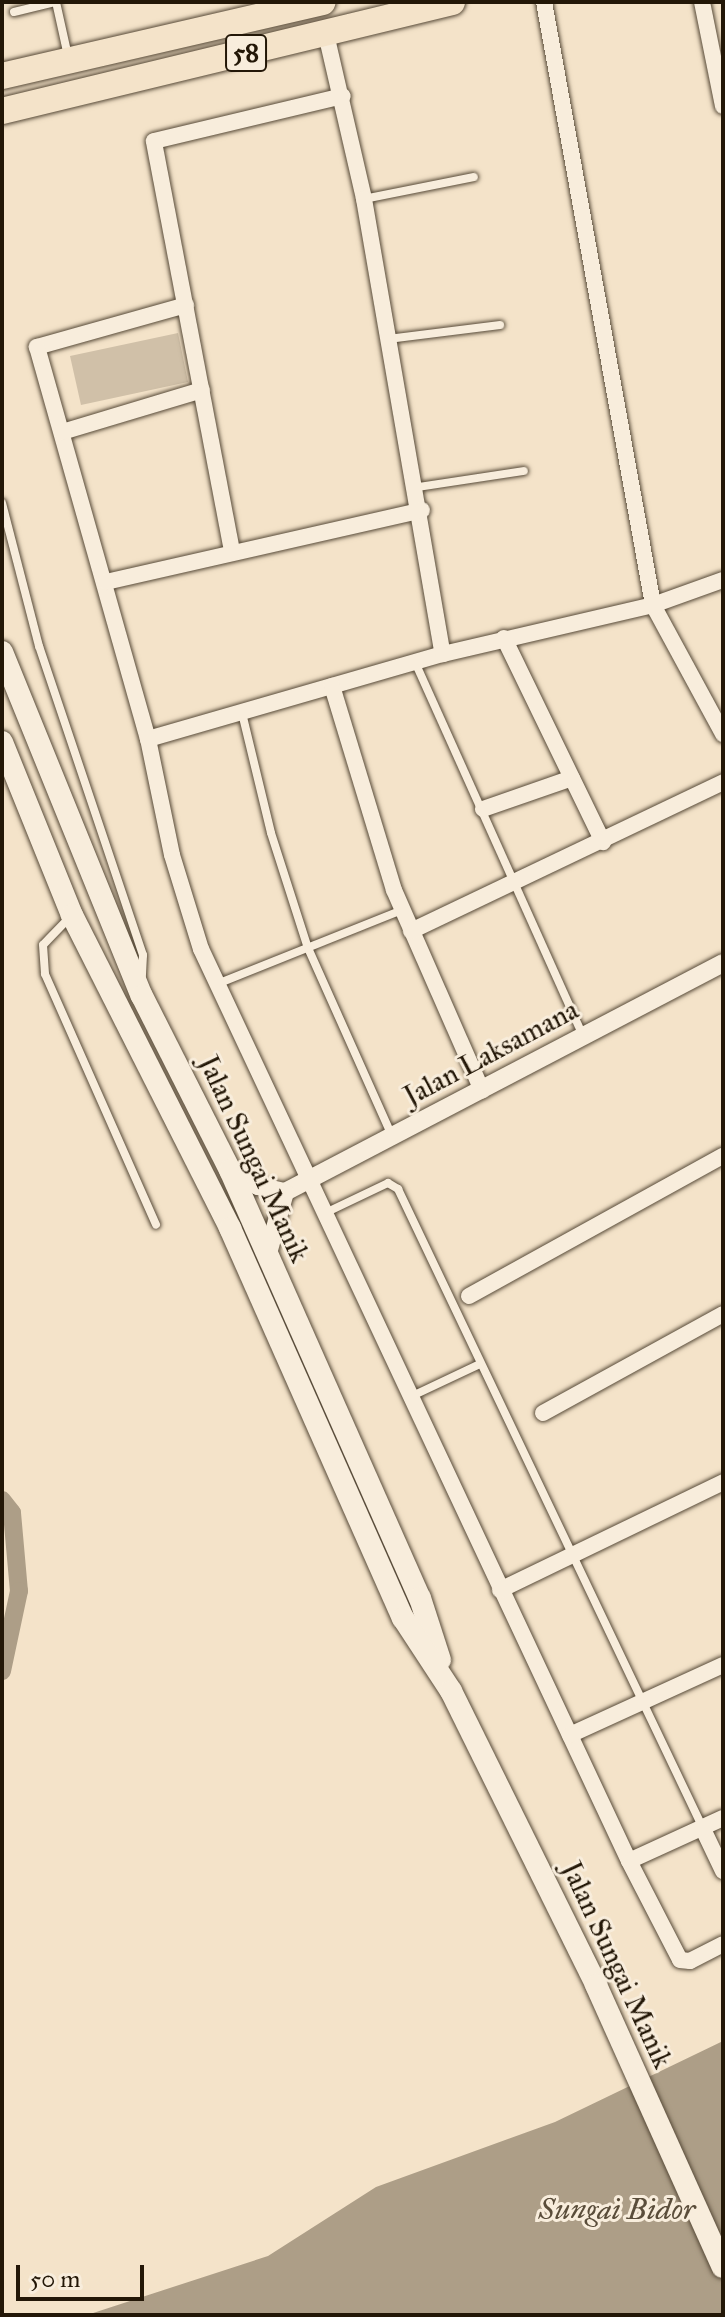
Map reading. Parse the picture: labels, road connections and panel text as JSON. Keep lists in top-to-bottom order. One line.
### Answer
{"streets":{"highway":["58"],"main road":["Jalan Sungai Manik"],"street":["Jalan Laksamana"]},"water":["Sungai Bidor"],"scale_bar":"50 m"}
